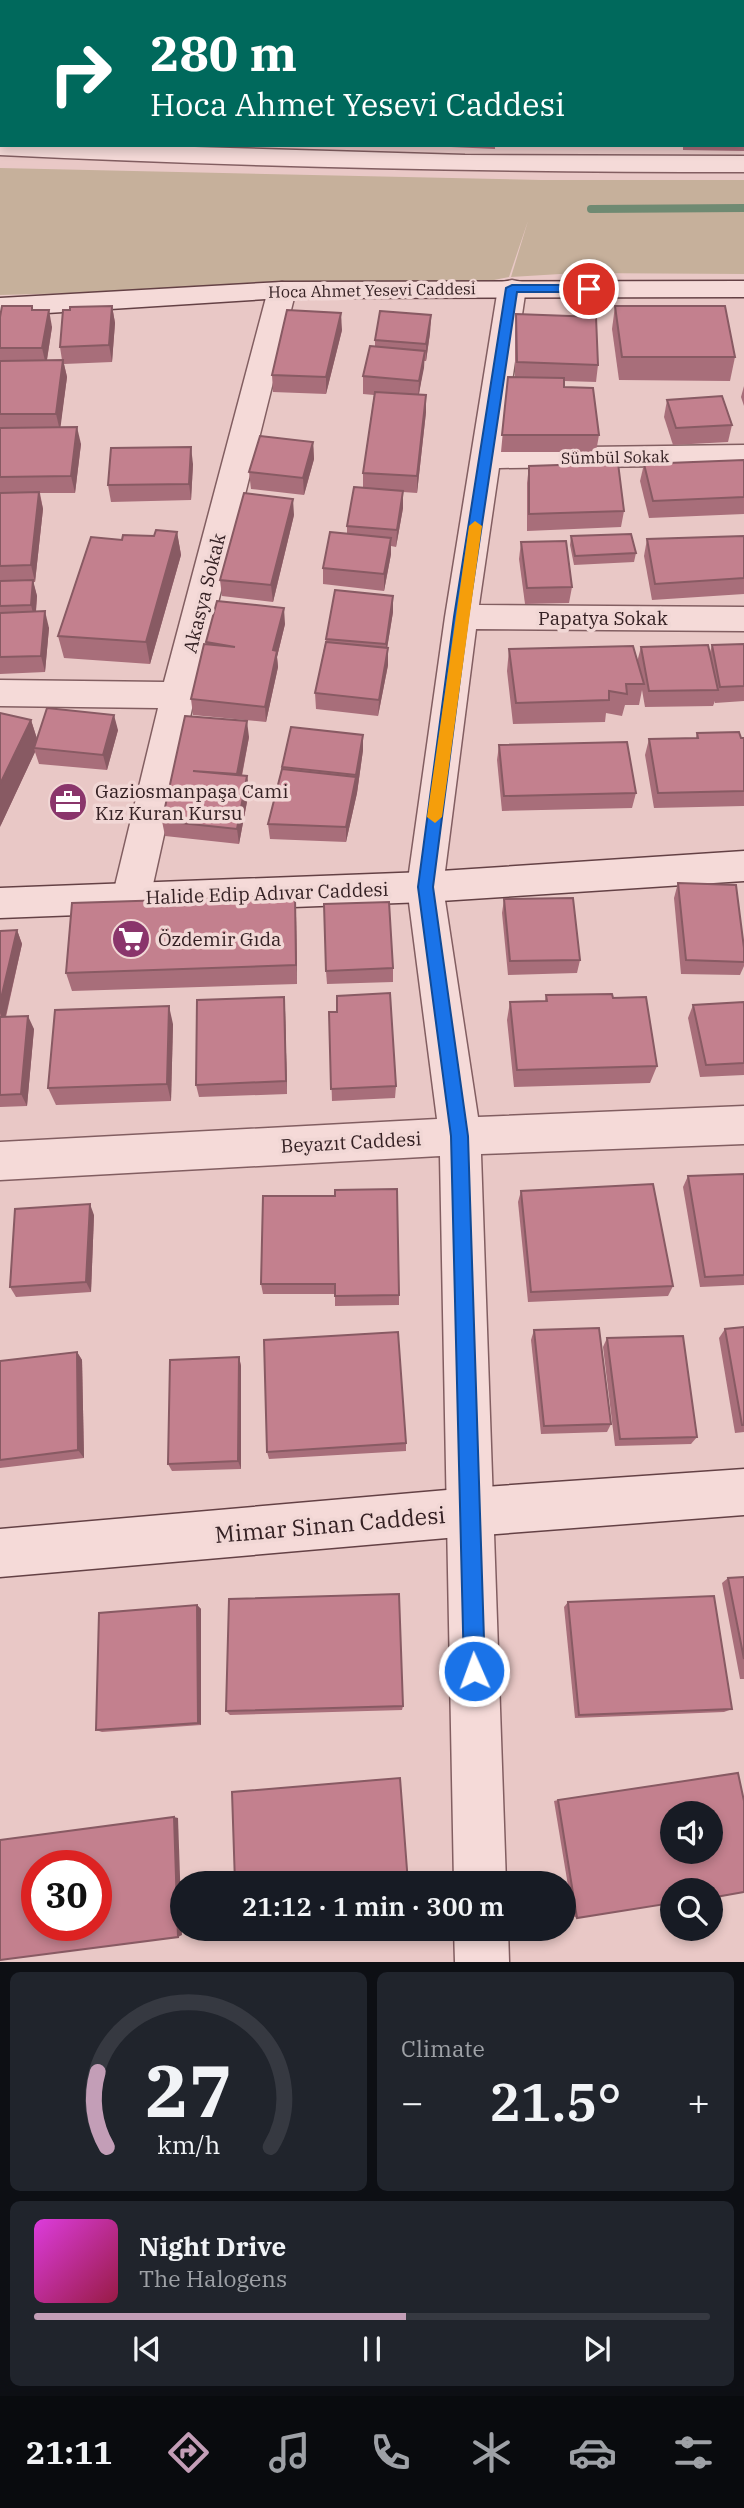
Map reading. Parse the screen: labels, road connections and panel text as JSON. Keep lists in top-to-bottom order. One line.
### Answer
{"streets":{"street":["Hoca Ahmet Yesevi Caddesi","Sümbül Sokak","Akasya Sokak","Papatya Sokak","Halide Edip Adıvar Caddesi","Beyazıt Caddesi","Mimar Sinan Caddesi"]},"crossings":[["Hoca Ahmet Yesevi Caddesi","Akasya Sokak"],["Akasya Sokak","Halide Edip Adıvar Caddesi"]],"places":{"office":["Gaziosmanpaşa Cami Kız Kuran Kursu"],"supermarket":["Özdemir Gıda"]},"page":{"turn":["280 m","Hoca Ahmet Yesevi Caddesi"],"limit":"30","trip":"21:12 · 1 min · 300 m","tile":"Climate","heat":["−","21.5°","+"],"song":["Night Drive","The Halogens"],"tabs":"21:11","gauge":["27","km/h"]}}
